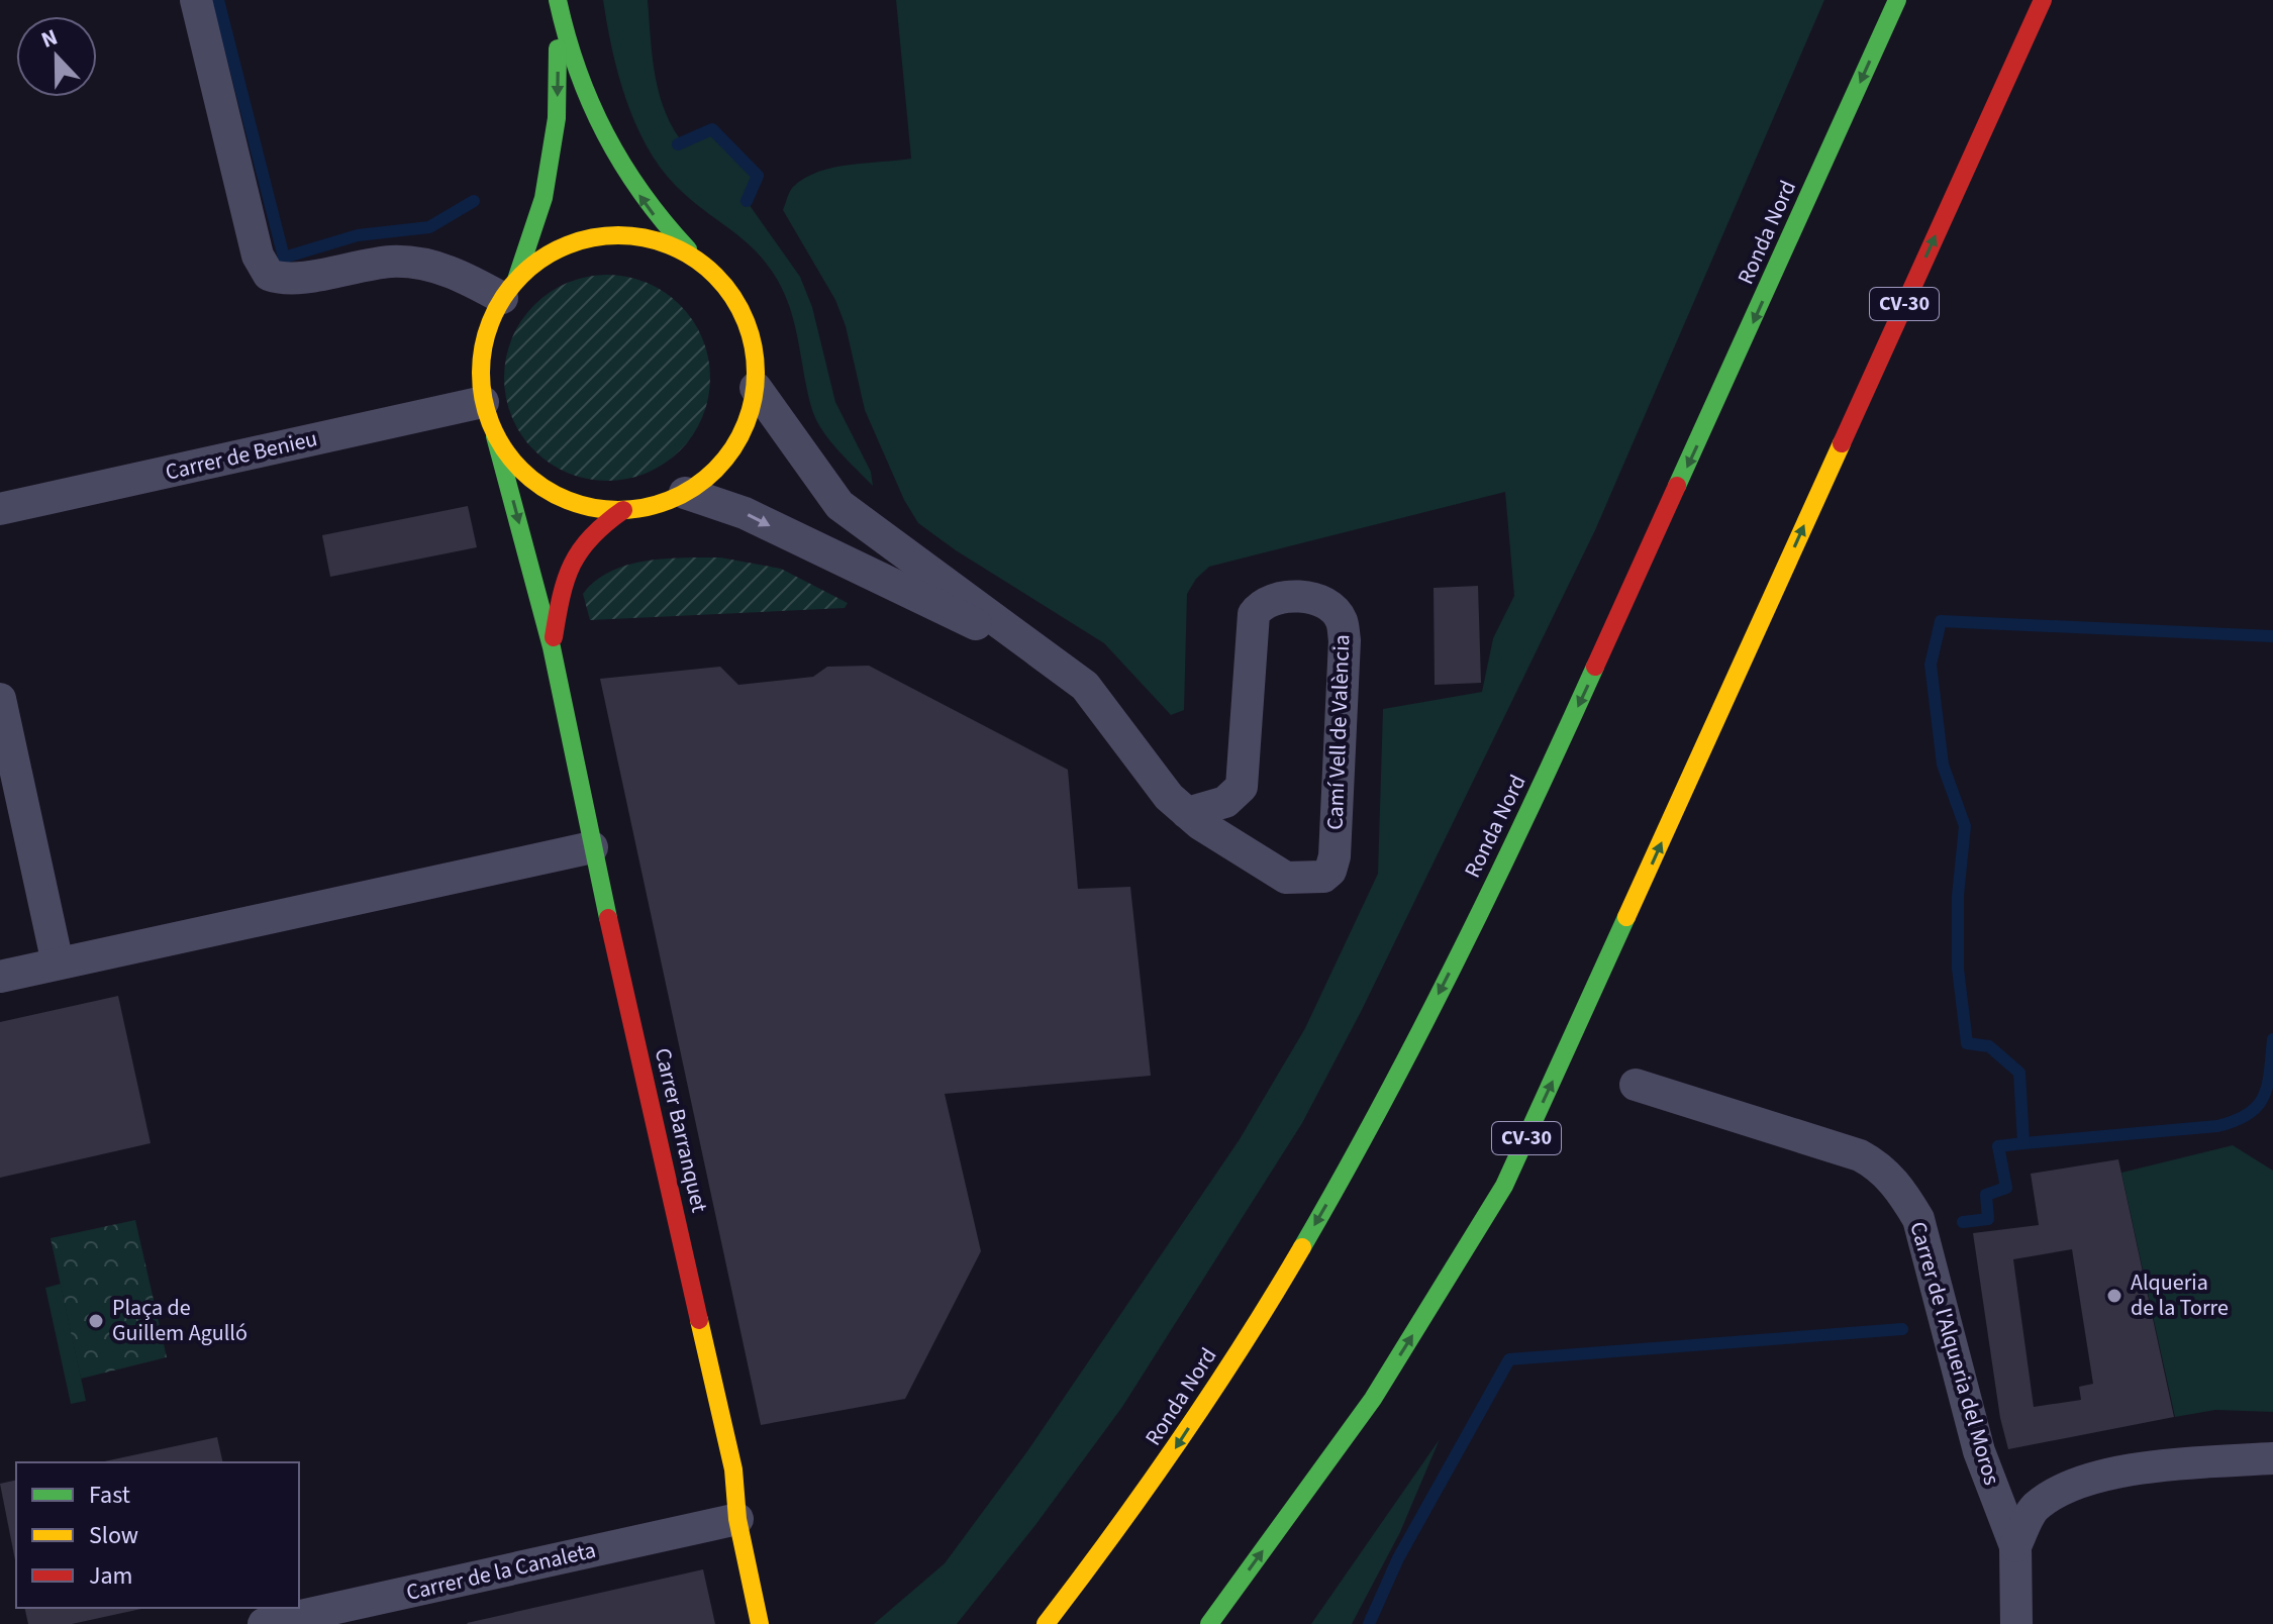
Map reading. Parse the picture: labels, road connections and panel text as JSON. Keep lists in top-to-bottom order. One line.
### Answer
{"streets":{"main road":["Ronda Nord","CV-30","Carrer Barranquet"],"street":["Carrer de Benieu","Camí Vell de València","Carrer de l'Alqueria del Moros","Carrer de la Canaleta"]},"crossings":[["Carrer de Benieu","Camí Vell de València"],["Carrer de Benieu","Carrer Barranquet"],["Camí Vell de València","Carrer Barranquet"],["Carrer Barranquet","Carrer de la Canaleta"]],"places":["Alqueria de la Torre","Plaça de Guillem Agulló"],"legend":["Fast","Slow","Jam"],"north":"top"}
